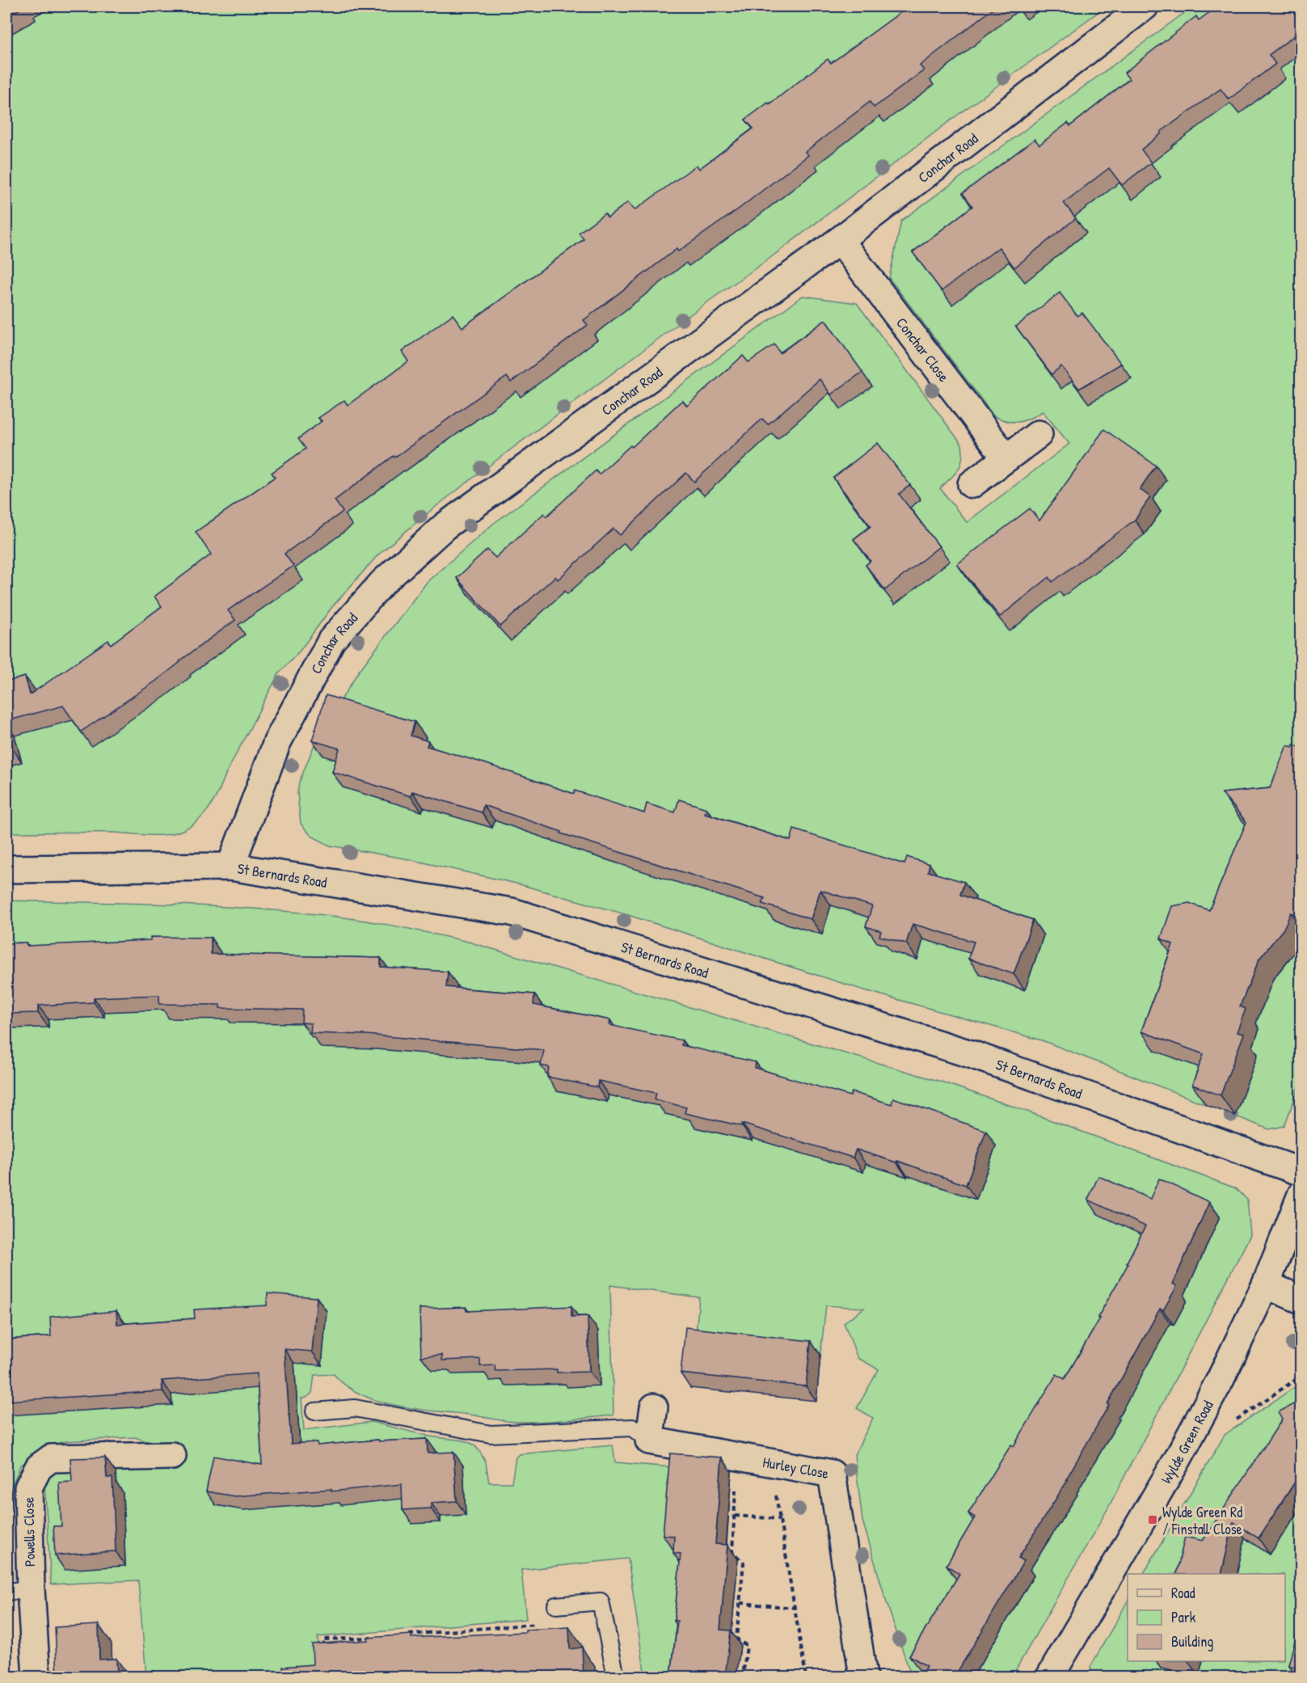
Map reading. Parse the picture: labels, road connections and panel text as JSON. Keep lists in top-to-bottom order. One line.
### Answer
{"streets":{"street":["Conchar Road","Conchar Close","St Bernards Road","Wylde Green Road","Hurley Close","Powells Close"]},"crossings":[["Conchar Road","Conchar Close"],["Conchar Road","St Bernards Road"]],"places":{"transit":["Wylde Green Rd / Finstall Close"]},"legend":["Road","Park","Building"]}
